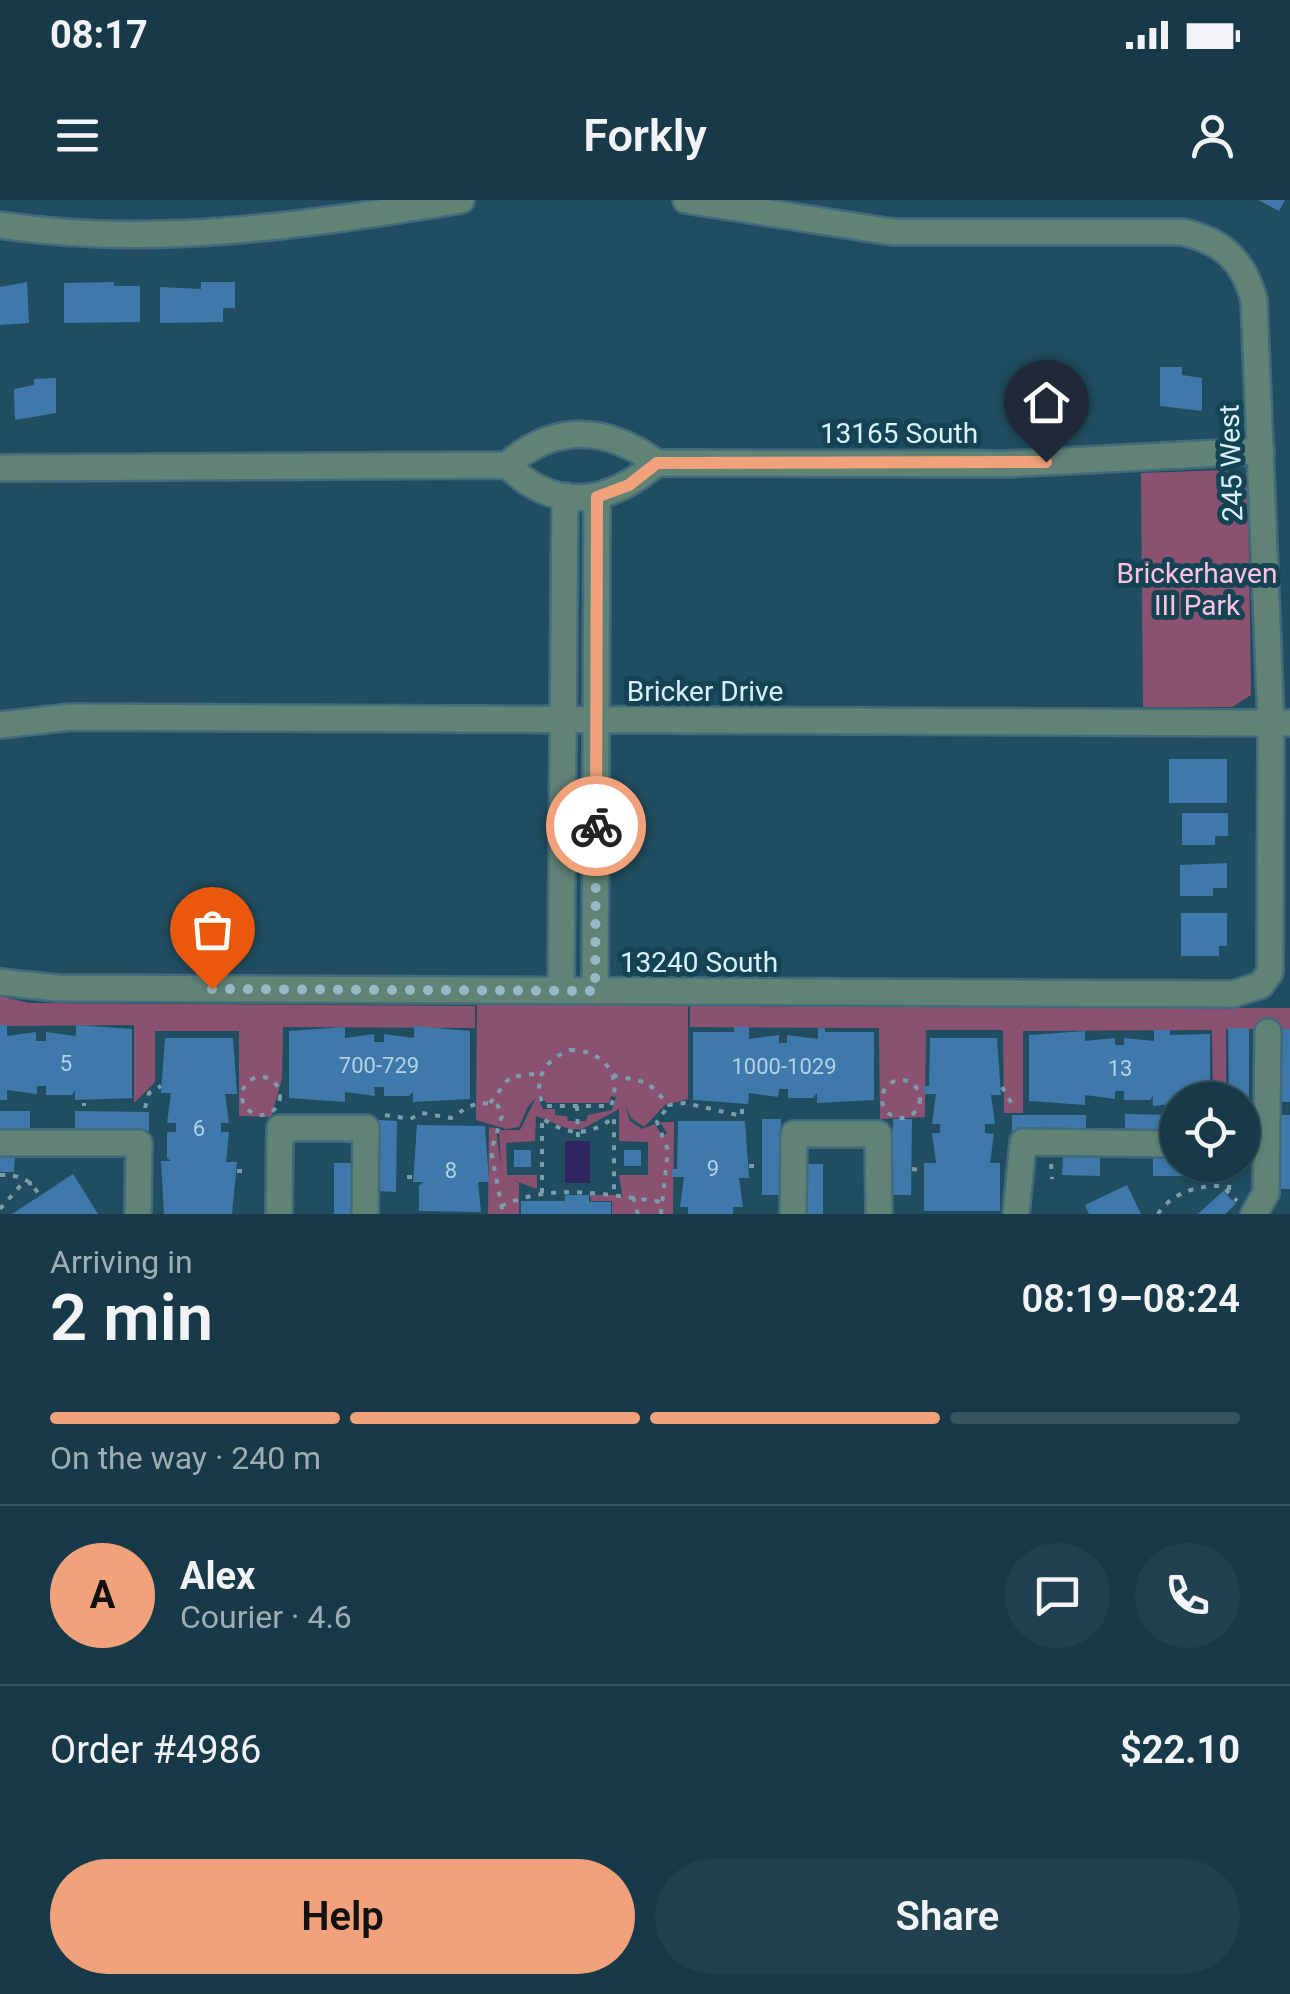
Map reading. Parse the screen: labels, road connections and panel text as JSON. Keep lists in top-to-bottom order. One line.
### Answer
{"streets":{"street":["13165 South","245 West","Bricker Drive","13240 South"]},"crossings":[["13165 South","245 West"],["245 West","Bricker Drive"],["245 West","13240 South"]],"parks":["Brickerhaven III Park"],"house_numbers":["5","700-729","1000-1029","13","6","9","8"],"page":{"status":"08:17","header":"Forkly","heading":["2 min","Arriving in","08:19–08:24"],"panel":["Alex","Courier · 4.6","Order #4986","$22.10"],"bar":"On the way · 240 m","round":"A","buttons":["Help","Share"]}}
